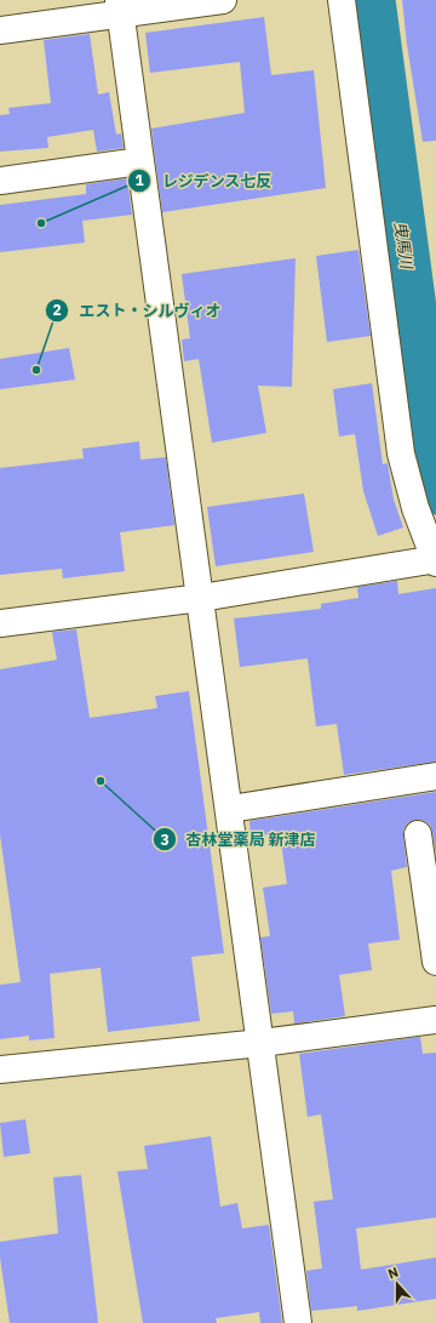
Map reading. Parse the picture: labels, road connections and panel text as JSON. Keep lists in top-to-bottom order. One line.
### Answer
{"water":["曳馬川"],"places":["レジデンス七反","エスト・シルヴィオ","杏林堂薬局 新津店"],"north":"top"}
